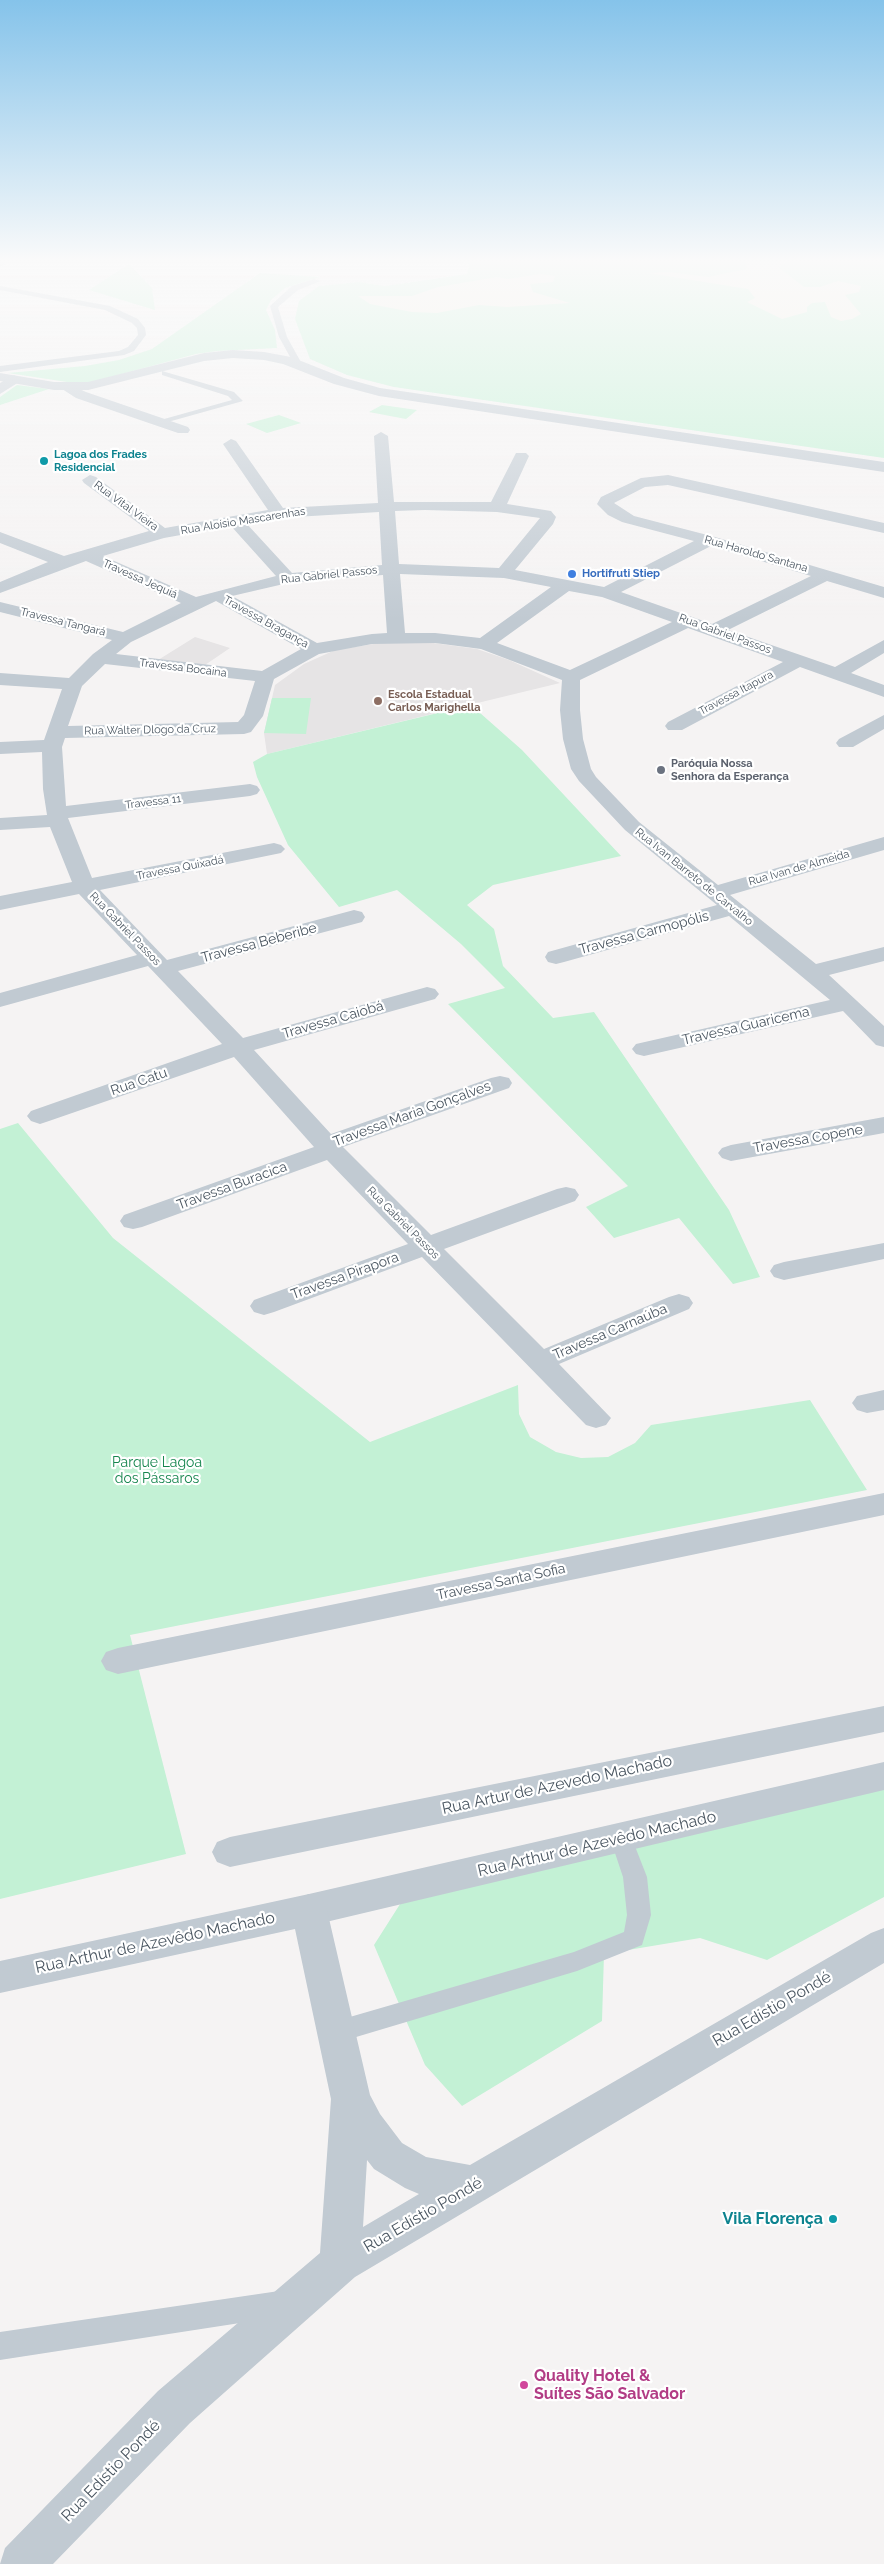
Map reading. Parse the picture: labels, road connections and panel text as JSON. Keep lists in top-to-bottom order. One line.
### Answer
{"streets":{"street":["Rua Vital Vieira","Rua Aloísio Mascarenhas","Rua Haroldo Santana","Rua Gabriel Passos","Travessa Jequiá","Travessa Tangará","Travessa Bragança","Travessa Bocaina","Travessa Itapura","Rua Walter Dlogo da Cruz","Travessa 11","Travessa Quixadá","Rua Ivan de Almeida","Rua Ivan Barreto de Carvalho","Travessa Carmopólis","Travessa Beberibe","Travessa Caiobá","Travessa Guaricema","Rua Catu","Travessa Maria Gonçalves","Travessa Copene","Travessa Buracica","Travessa Pirapora","Travessa Carnaúba","Travessa Santa Sofia","Rua Artur de Azevedo Machado","Rua Arthur de Azevêdo Machado","Rua Edístio Pondé"]},"crossings":[["Rua Vital Vieira","Rua Aloísio Mascarenhas"],["Rua Aloísio Mascarenhas","Rua Gabriel Passos"],["Rua Aloísio Mascarenhas","Travessa Jequiá"],["Rua Gabriel Passos","Travessa Jequiá"],["Rua Gabriel Passos","Travessa Tangará"],["Rua Gabriel Passos","Travessa Bragança"],["Rua Gabriel Passos","Travessa Bocaina"],["Rua Gabriel Passos","Travessa Itapura"],["Rua Gabriel Passos","Rua Walter Dlogo da Cruz"],["Rua Gabriel Passos","Travessa 11"],["Rua Gabriel Passos","Travessa Quixadá"],["Rua Gabriel Passos","Travessa Beberibe"],["Rua Gabriel Passos","Travessa Caiobá"],["Rua Gabriel Passos","Rua Catu"],["Rua Gabriel Passos","Travessa Maria Gonçalves"],["Rua Gabriel Passos","Travessa Buracica"],["Rua Gabriel Passos","Travessa Pirapora"],["Rua Gabriel Passos","Travessa Carnaúba"],["Travessa Bocaina","Rua Walter Dlogo da Cruz"],["Rua Ivan de Almeida","Rua Ivan Barreto de Carvalho"],["Rua Ivan Barreto de Carvalho","Travessa Carmopólis"],["Rua Ivan Barreto de Carvalho","Travessa Guaricema"],["Travessa Caiobá","Rua Catu"],["Travessa Maria Gonçalves","Travessa Buracica"]],"parks":["Parque Lagoa dos Pássaros"],"places":["Lagoa dos Frades Residencial","Hortifruti Stiep","Escola Estadual Carlos Marighella","Paróquia Nossa Senhora da Esperança","Vila Florença","Quality Hotel & Suítes São Salvador"]}
